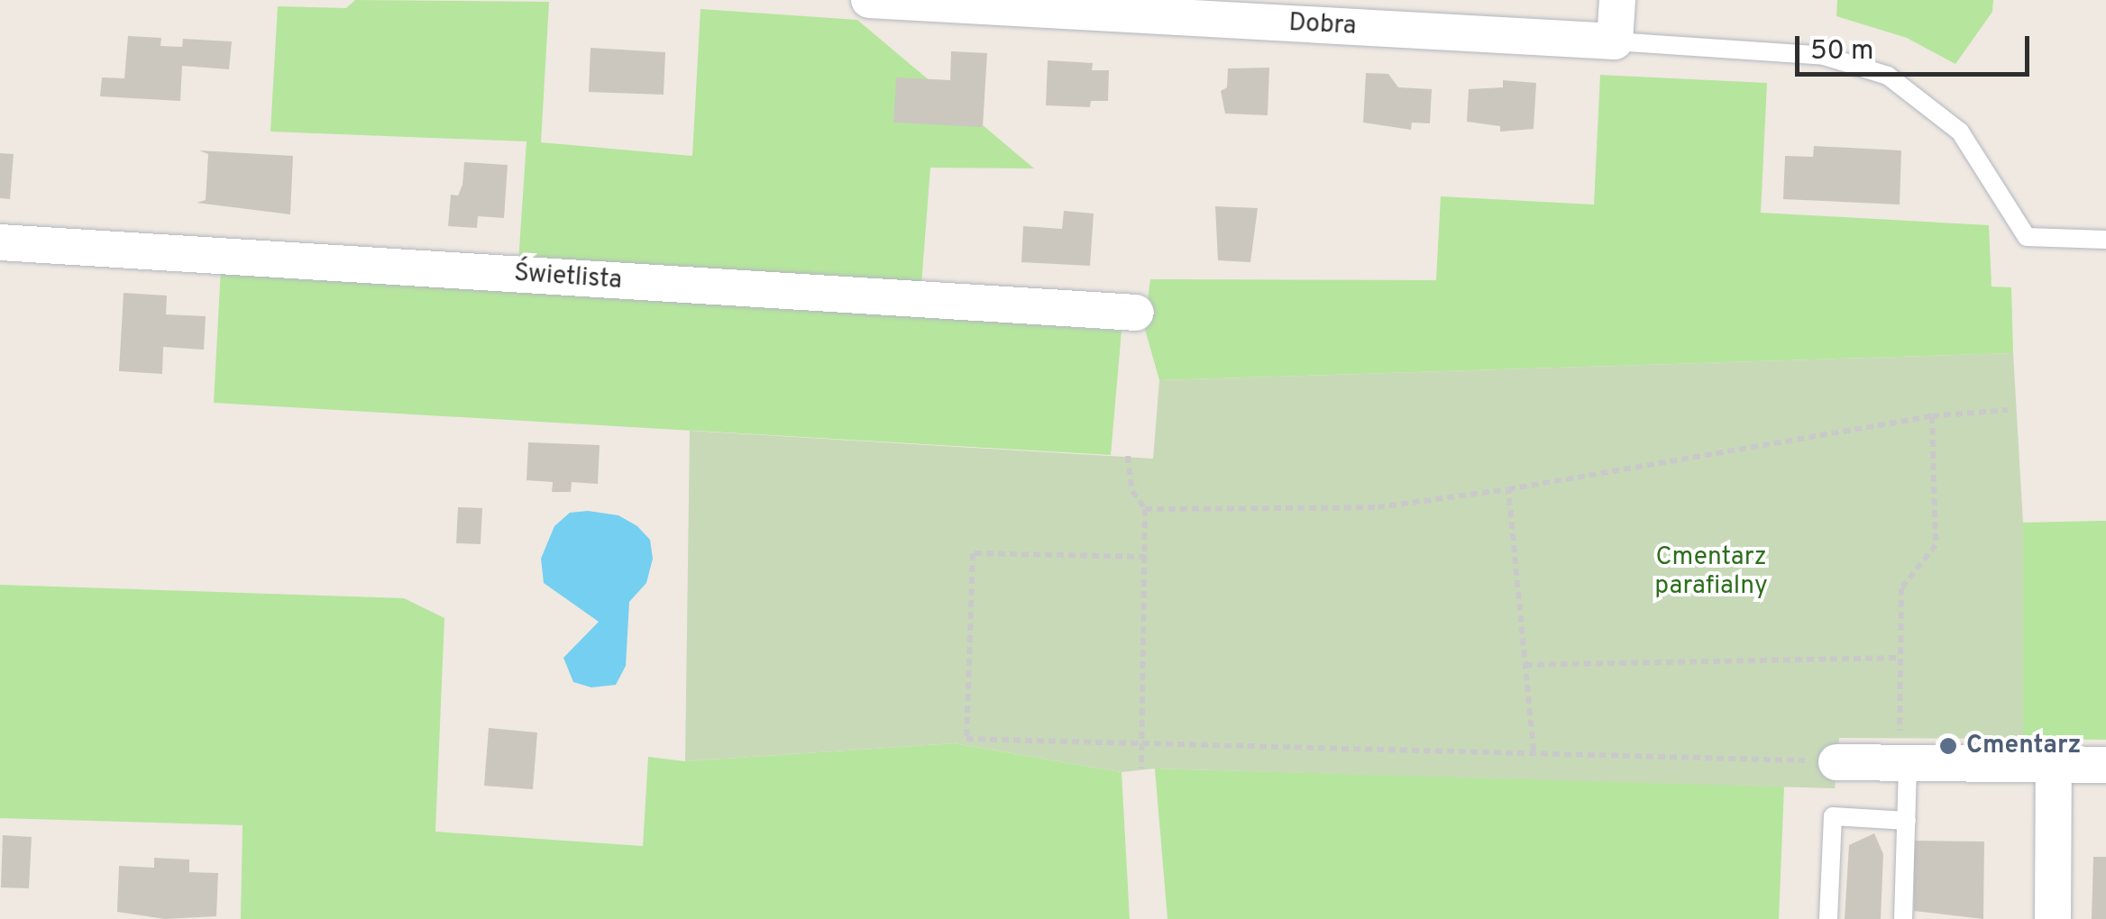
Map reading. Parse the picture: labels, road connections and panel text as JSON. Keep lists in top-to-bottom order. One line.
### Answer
{"streets":{"street":["Dobra","Świetlista"]},"parks":["Cmentarz parafialny"],"places":["Cmentarz"],"scale_bar":"50 m"}
